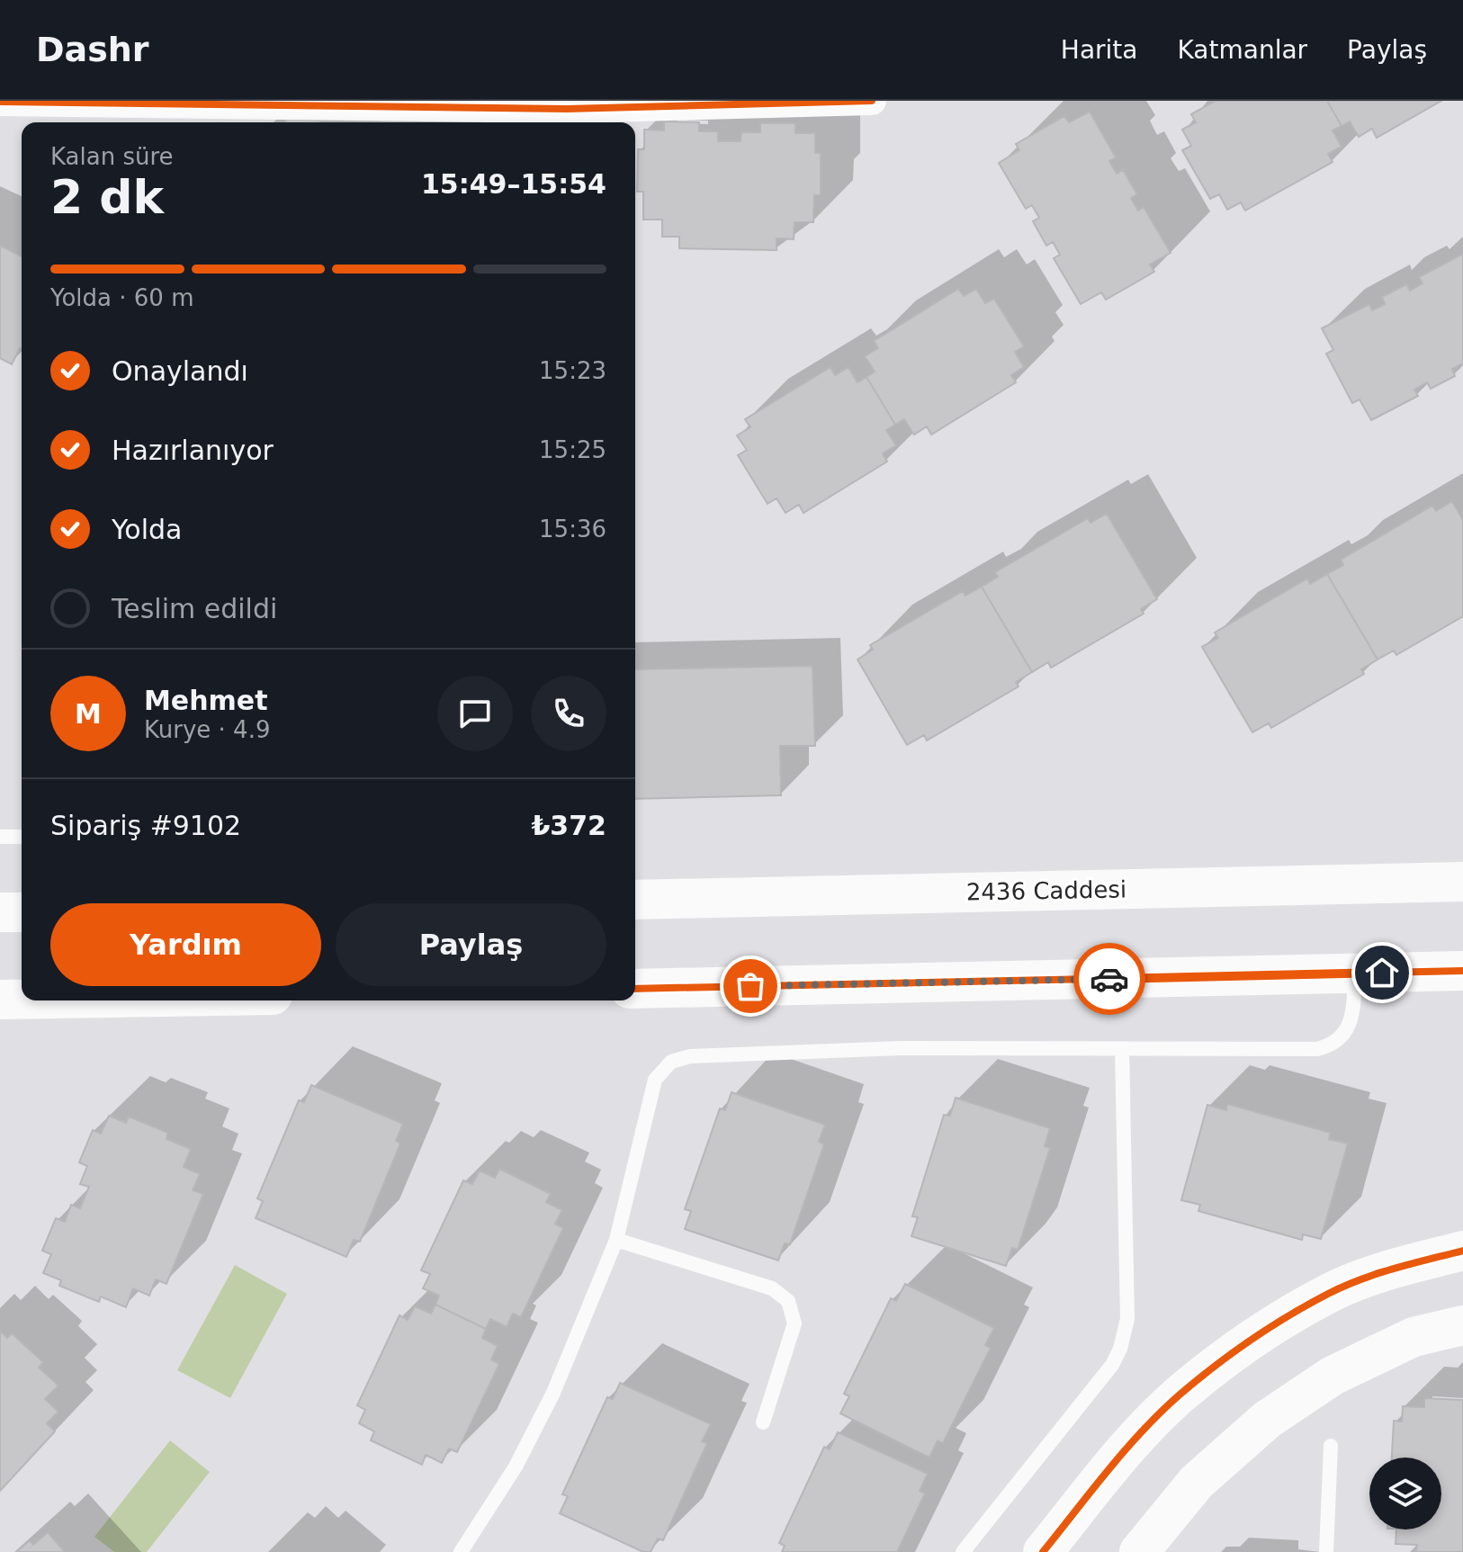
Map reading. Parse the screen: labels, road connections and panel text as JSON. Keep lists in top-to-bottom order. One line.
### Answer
{"streets":{"street":["2436 Caddesi"]},"page":{"header":"Dashr","nav":["Harita","Katmanlar","Paylaş"],"heading":["2 dk","Kalan süre","15:49–15:54"],"panel":["Mehmet","Kurye · 4.9","Sipariş #9102","₺372"],"bar":"Yolda · 60 m","list":[["Onaylandı","15:23"],["Hazırlanıyor","15:25"],["Yolda","15:36"],"Teslim edildi"],"round":"M","buttons":["Yardım","Paylaş"]}}
